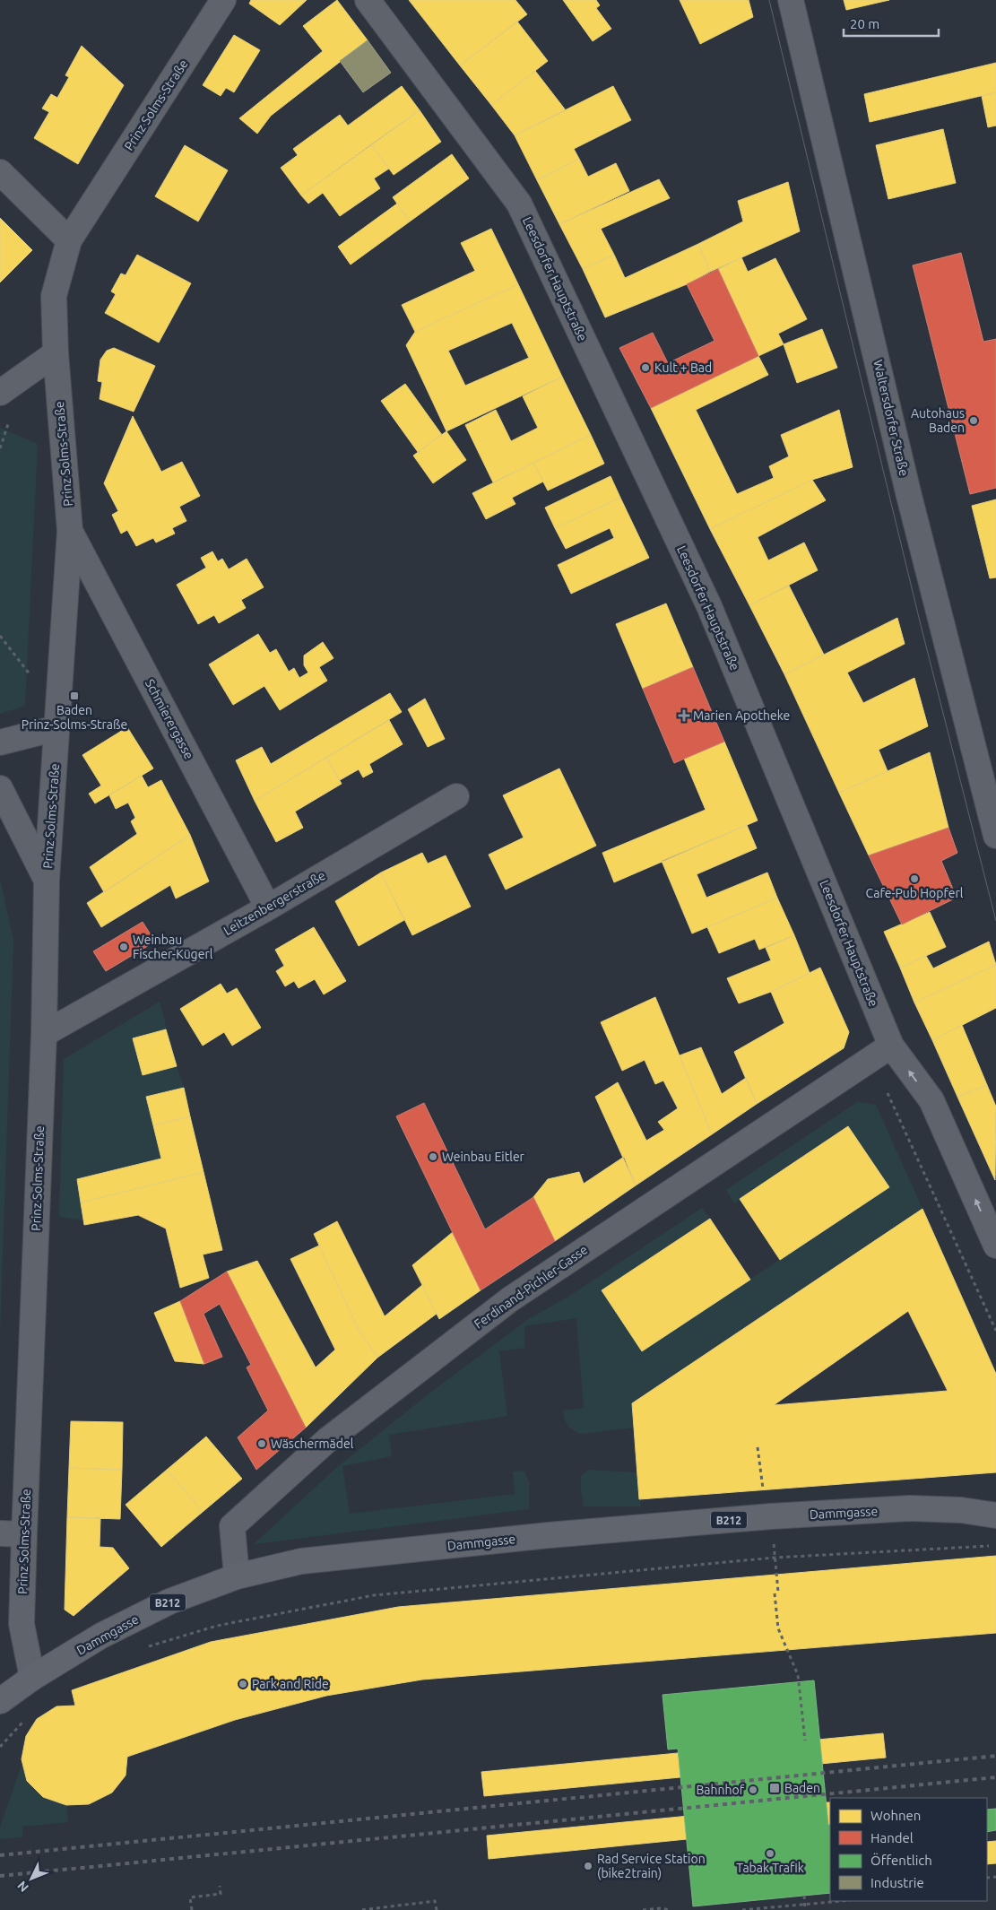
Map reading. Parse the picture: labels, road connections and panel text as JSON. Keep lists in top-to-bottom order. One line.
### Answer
{"streets":{"main road":["Dammgasse","B212"],"street":["Prinz Solms-Straße","Leesdorfer Hauptstraße","Waltersdorfer Straße","Schmierergasse","Leitzenbergerstraße","Ferdinand-Pichler-Gasse"]},"crossings":[["Prinz Solms-Straße","Schmierergasse"],["Prinz Solms-Straße","Leitzenbergerstraße"],["Prinz Solms-Straße","Dammgasse"],["Leesdorfer Hauptstraße","Ferdinand-Pichler-Gasse"],["Schmierergasse","Leitzenbergerstraße"],["Ferdinand-Pichler-Gasse","Dammgasse"]],"places":{"other":["Kult + Bad","Autohaus Baden","Cafe-Pub Hopferl","Weinbau Fischer-Kügerl","Weinbau Eitler","Wäschermädel","Park and Ride","Bahnhof","Tabak Trafik","Rad Service Station (bike2train)"],"transit":["Baden Prinz-Solms-Straße","Baden"],"health":["Marien Apotheke"]},"legend":["Wohnen","Handel","Öffentlich","Industrie"],"scale_bar":"20 m","north":"bottom left"}
